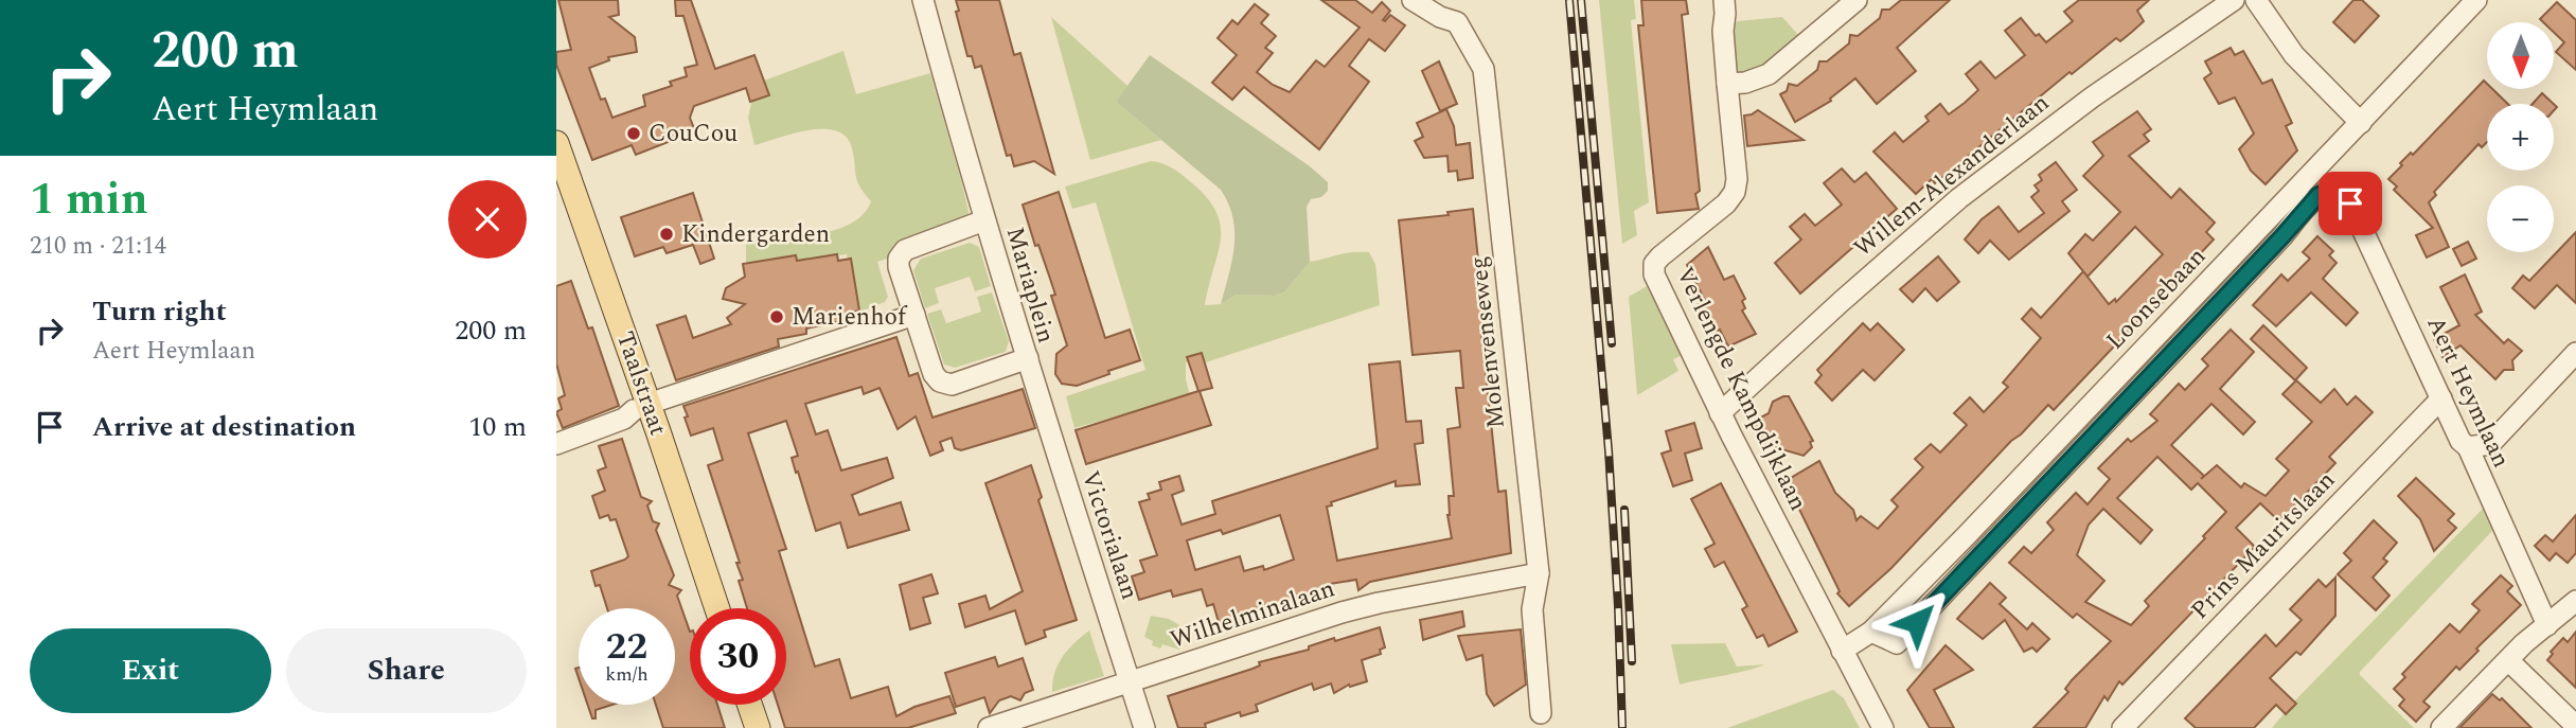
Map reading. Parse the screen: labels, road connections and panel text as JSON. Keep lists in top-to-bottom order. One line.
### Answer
{"streets":{"main road":["Taalstraat"],"street":["Willem-Alexanderlaan","Mariaplein","Loonsebaan","Molenvenseweg","Verlengde Kampdijklaan","Aert Heymlaan","Victorialaan","Prins Mauritslaan","Wilhelminalaan"]},"crossings":[["Willem-Alexanderlaan","Verlengde Kampdijklaan"],["Mariaplein","Victorialaan"],["Loonsebaan","Verlengde Kampdijklaan"],["Loonsebaan","Aert Heymlaan"],["Molenvenseweg","Wilhelminalaan"],["Aert Heymlaan","Prins Mauritslaan"],["Victorialaan","Wilhelminalaan"]],"places":["CouCou","Kindergarden","Marienhof"],"north":"bottom","page":{"turn":["200 m","Aert Heymlaan"],"map_buttons":["+","−"],"heading":["1 min","210 m · 21:14"],"list":[{"name":"Turn right","note":"Aert Heymlaan","value":"200 m"},{"name":"Arrive at destination","value":"10 m"}],"speed":"22 km/h","limit":"30","buttons":["Exit","Share"]}}
